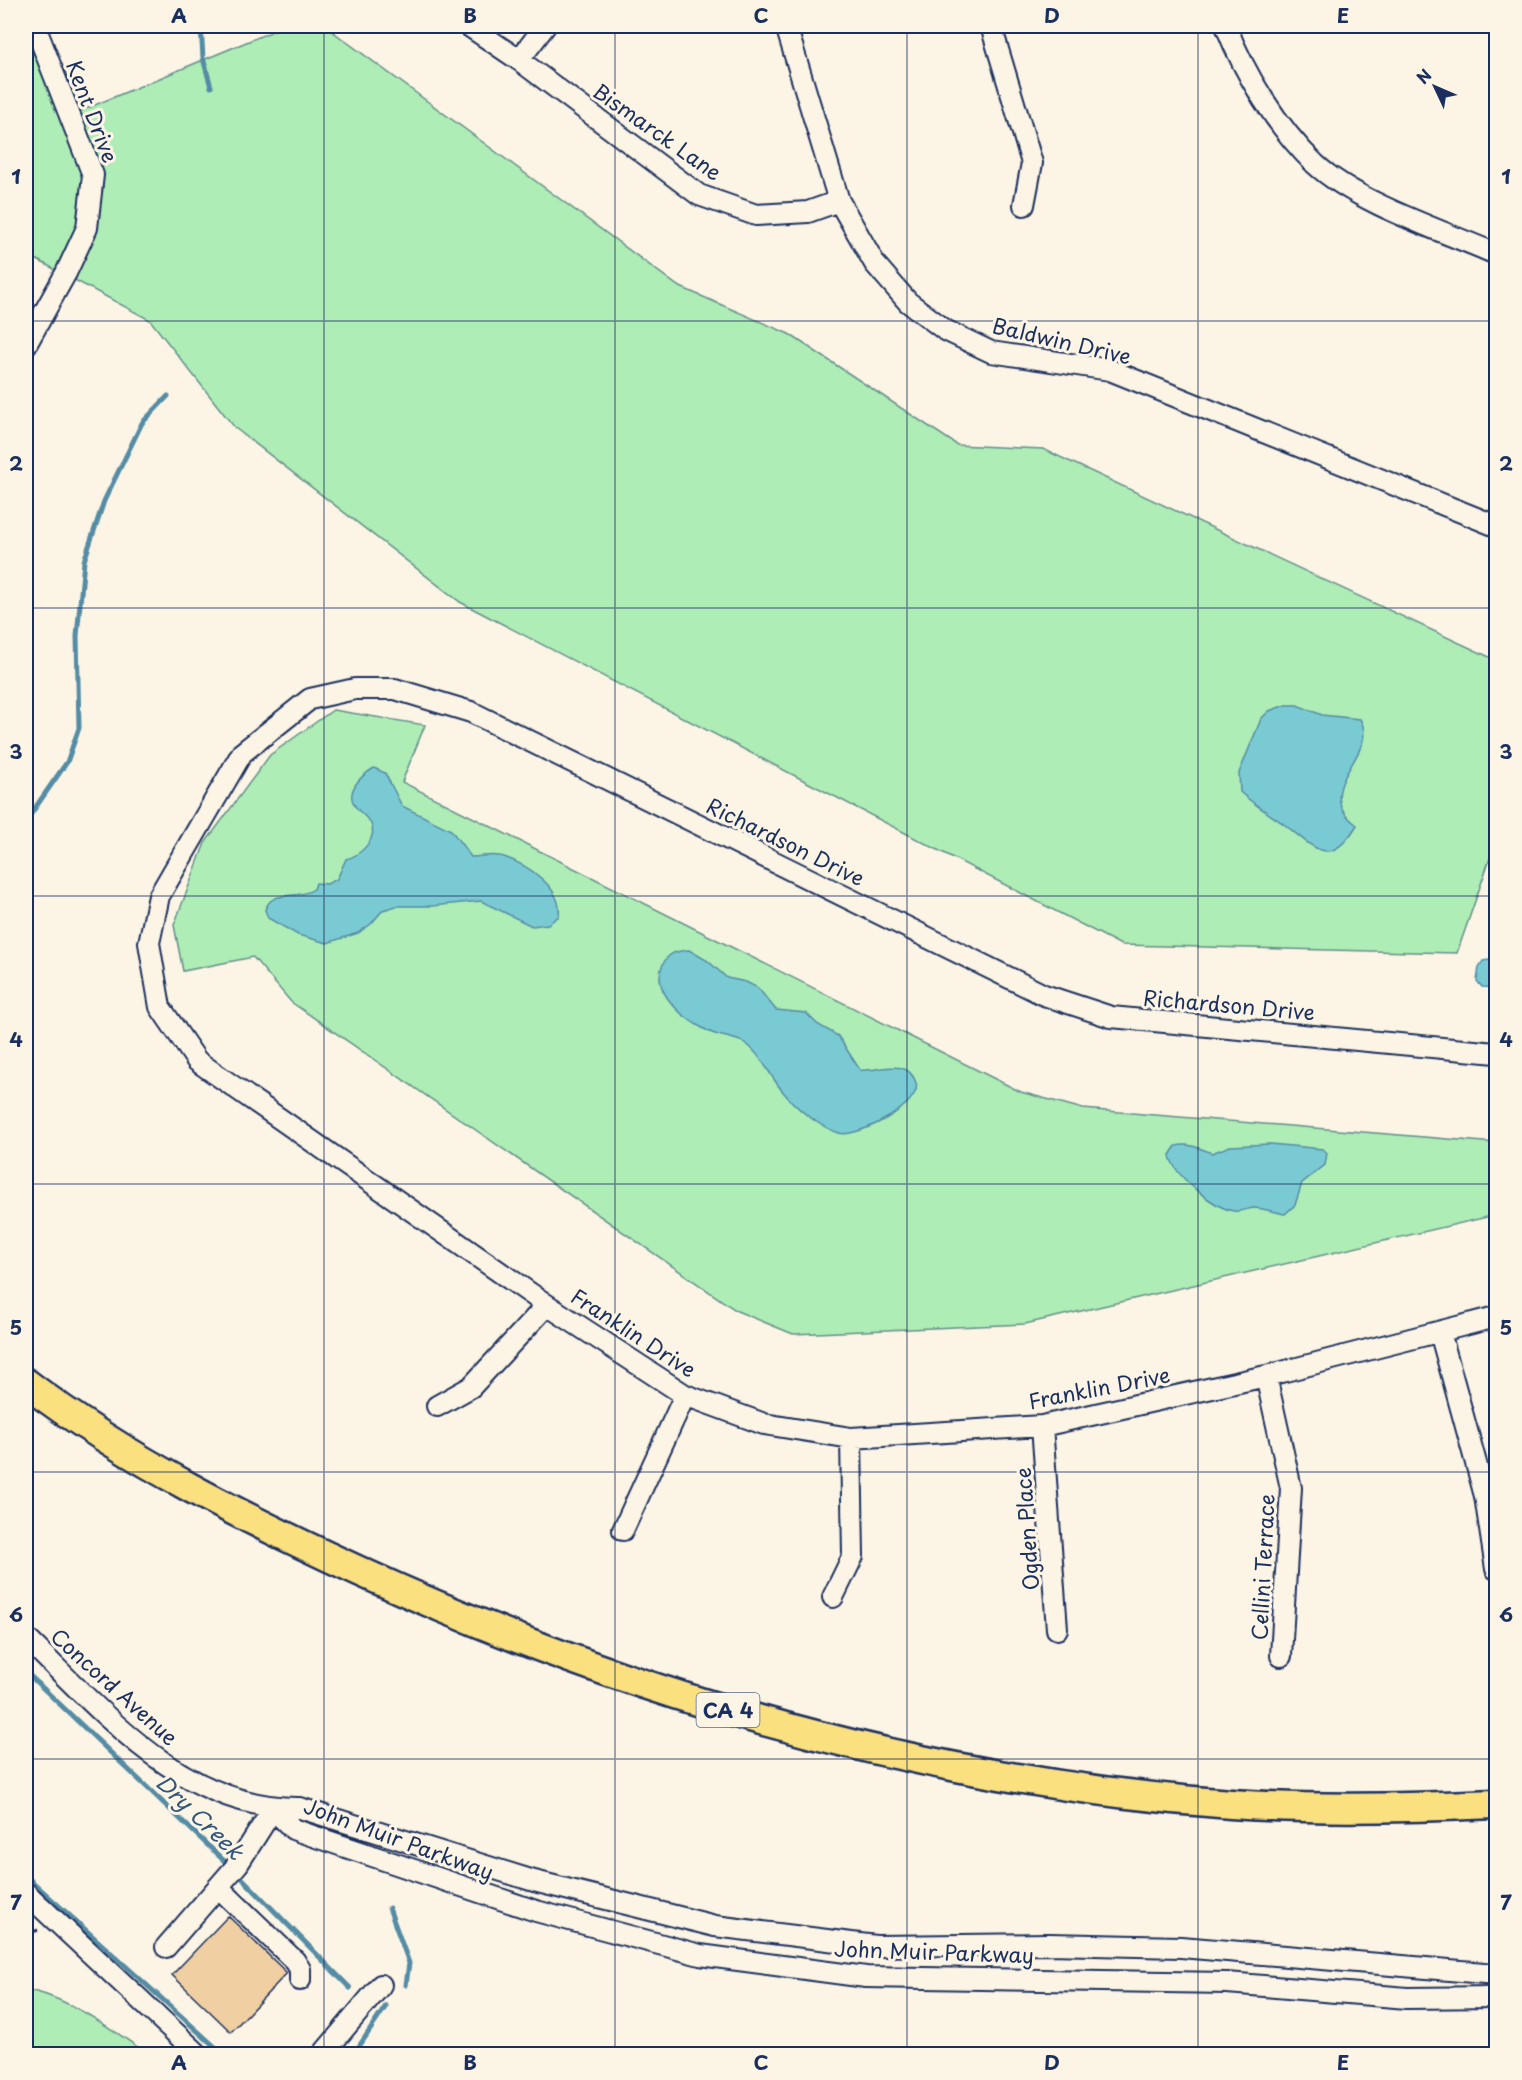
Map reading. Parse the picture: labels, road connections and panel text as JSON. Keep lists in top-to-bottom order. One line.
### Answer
{"streets":{"highway":["CA 4"],"street":["Kent Drive","Bismarck Lane","Baldwin Drive","Richardson Drive","Franklin Drive","Ogden Place","Cellini Terrace","Concord Avenue","John Muir Parkway"]},"crossings":[["Bismarck Lane","Baldwin Drive"],["Richardson Drive","Franklin Drive"],["Franklin Drive","Ogden Place"],["Franklin Drive","Cellini Terrace"],["Concord Avenue","John Muir Parkway"]],"water":["Dry Creek"],"north":"top left","grid":{"columns":["A","B","C","D","E"],"rows":["1","2","3","4","5","6","7"]}}
